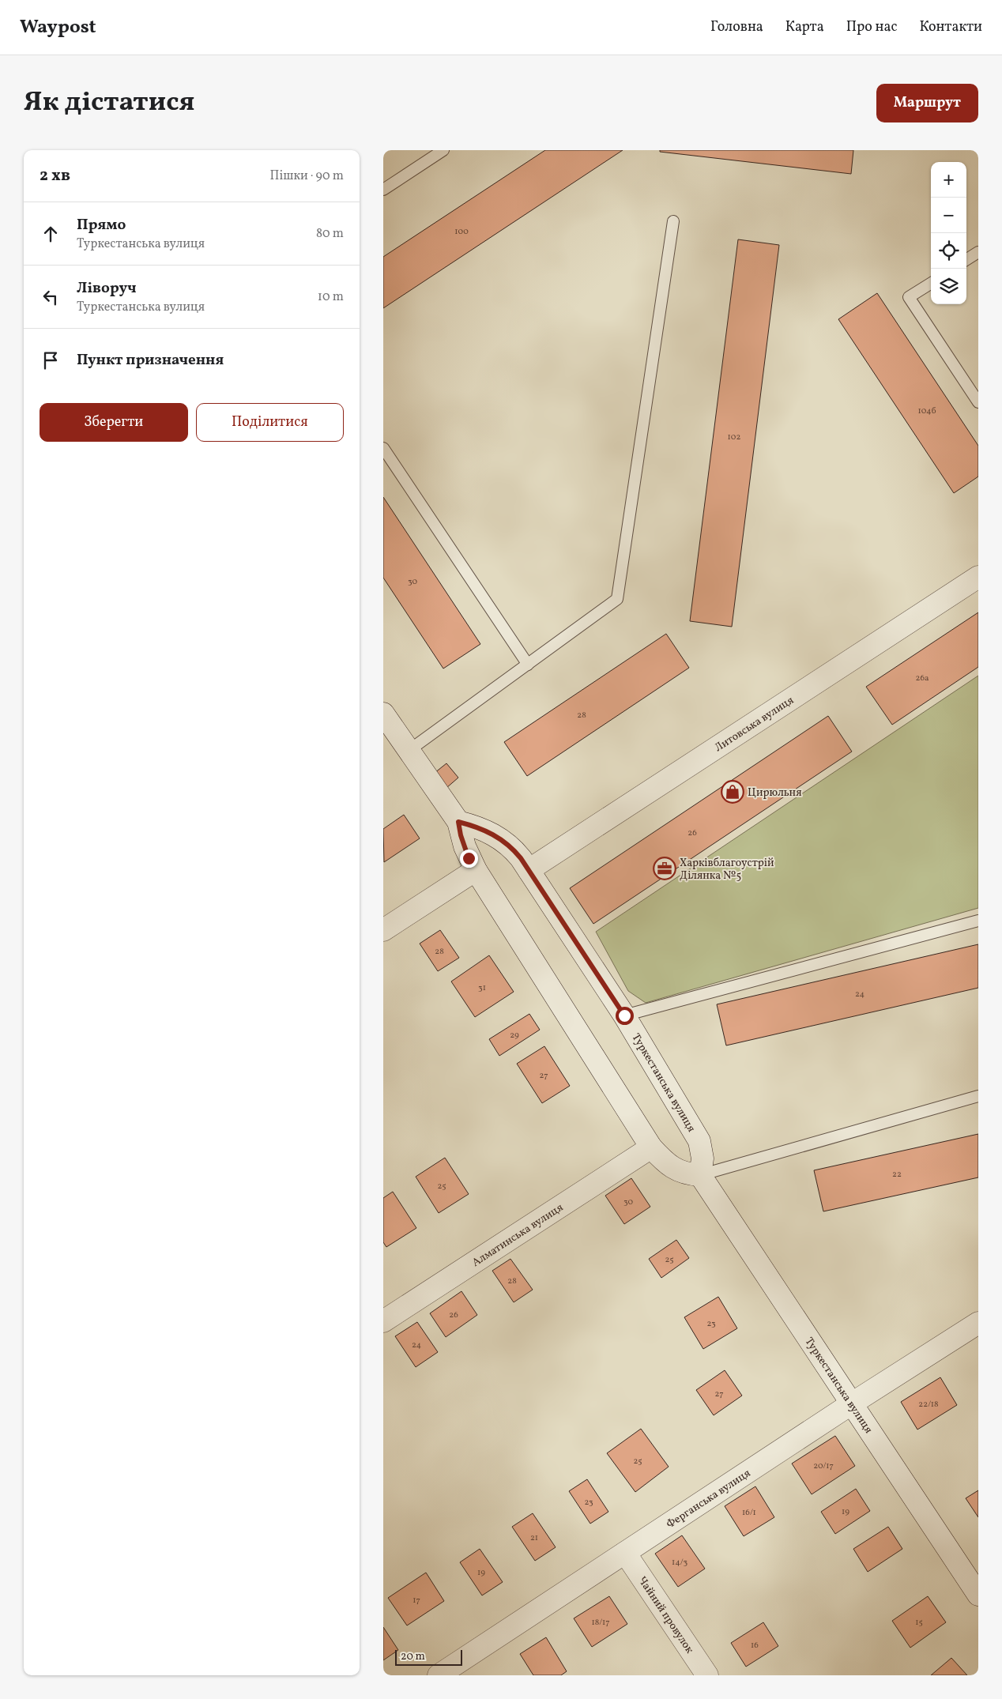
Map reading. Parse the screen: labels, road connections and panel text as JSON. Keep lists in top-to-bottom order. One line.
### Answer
{"streets":{"street":["Литовська вулиця","Туркестанська вулиця","Алматинська вулиця","Ферганська вулиця","Чайний провулок"]},"crossings":[["Литовська вулиця","Туркестанська вулиця"],["Туркестанська вулиця","Ферганська вулиця"],["Ферганська вулиця","Чайний провулок"]],"places":{"shop":["Цирюльня"],"office":["Харківблагоустрій Ділянка №5"]},"house_numbers":["100","104б","102","30","26а","28","26","28","31","24","29","27","22","25","30","25","28","26","23","24","27","22/18","25","20/17","23","19","16/1","21","14/3","19","17","18/17","15","16"],"scale_bar":"20 m","page":{"header":"Waypost","nav":["Головна","Карта","Про нас","Контакти"],"title":"Як дістатися","buttons":["Маршрут",["Зберегти","Поділитися"]],"heading":["2 хв","Пішки · 90 m"],"map_buttons":["+","−"],"list":[["Прямо","Туркестанська вулиця","80 m"],["Ліворуч","Туркестанська вулиця","10 m"],"Пункт призначення"],"scale":"20 m"}}
